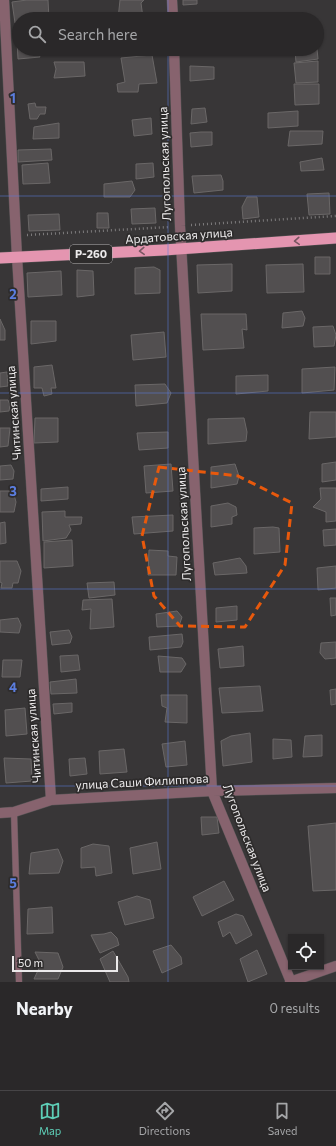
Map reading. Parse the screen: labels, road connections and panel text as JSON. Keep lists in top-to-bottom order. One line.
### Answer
{"streets":{"highway":["Ардатовская улица","Р-260"],"street":["Лугопольская улица","Читинская улица","улица Саши Филиппова"]},"crossings":[["Лугопольская улица","Ардатовская улица"],["Лугопольская улица","улица Саши Филиппова"],["Ардатовская улица","Читинская улица"],["Читинская улица","улица Саши Филиппова"]],"one_way":["Ардатовская улица"],"scale_bar":"50 m","page":{"search":"Search here","scale":"50 m","heading":["Nearby","0 results"],"nav":["Map","Directions","Saved"]},"grid":{"rows":["1","2","3","4","5"]}}
